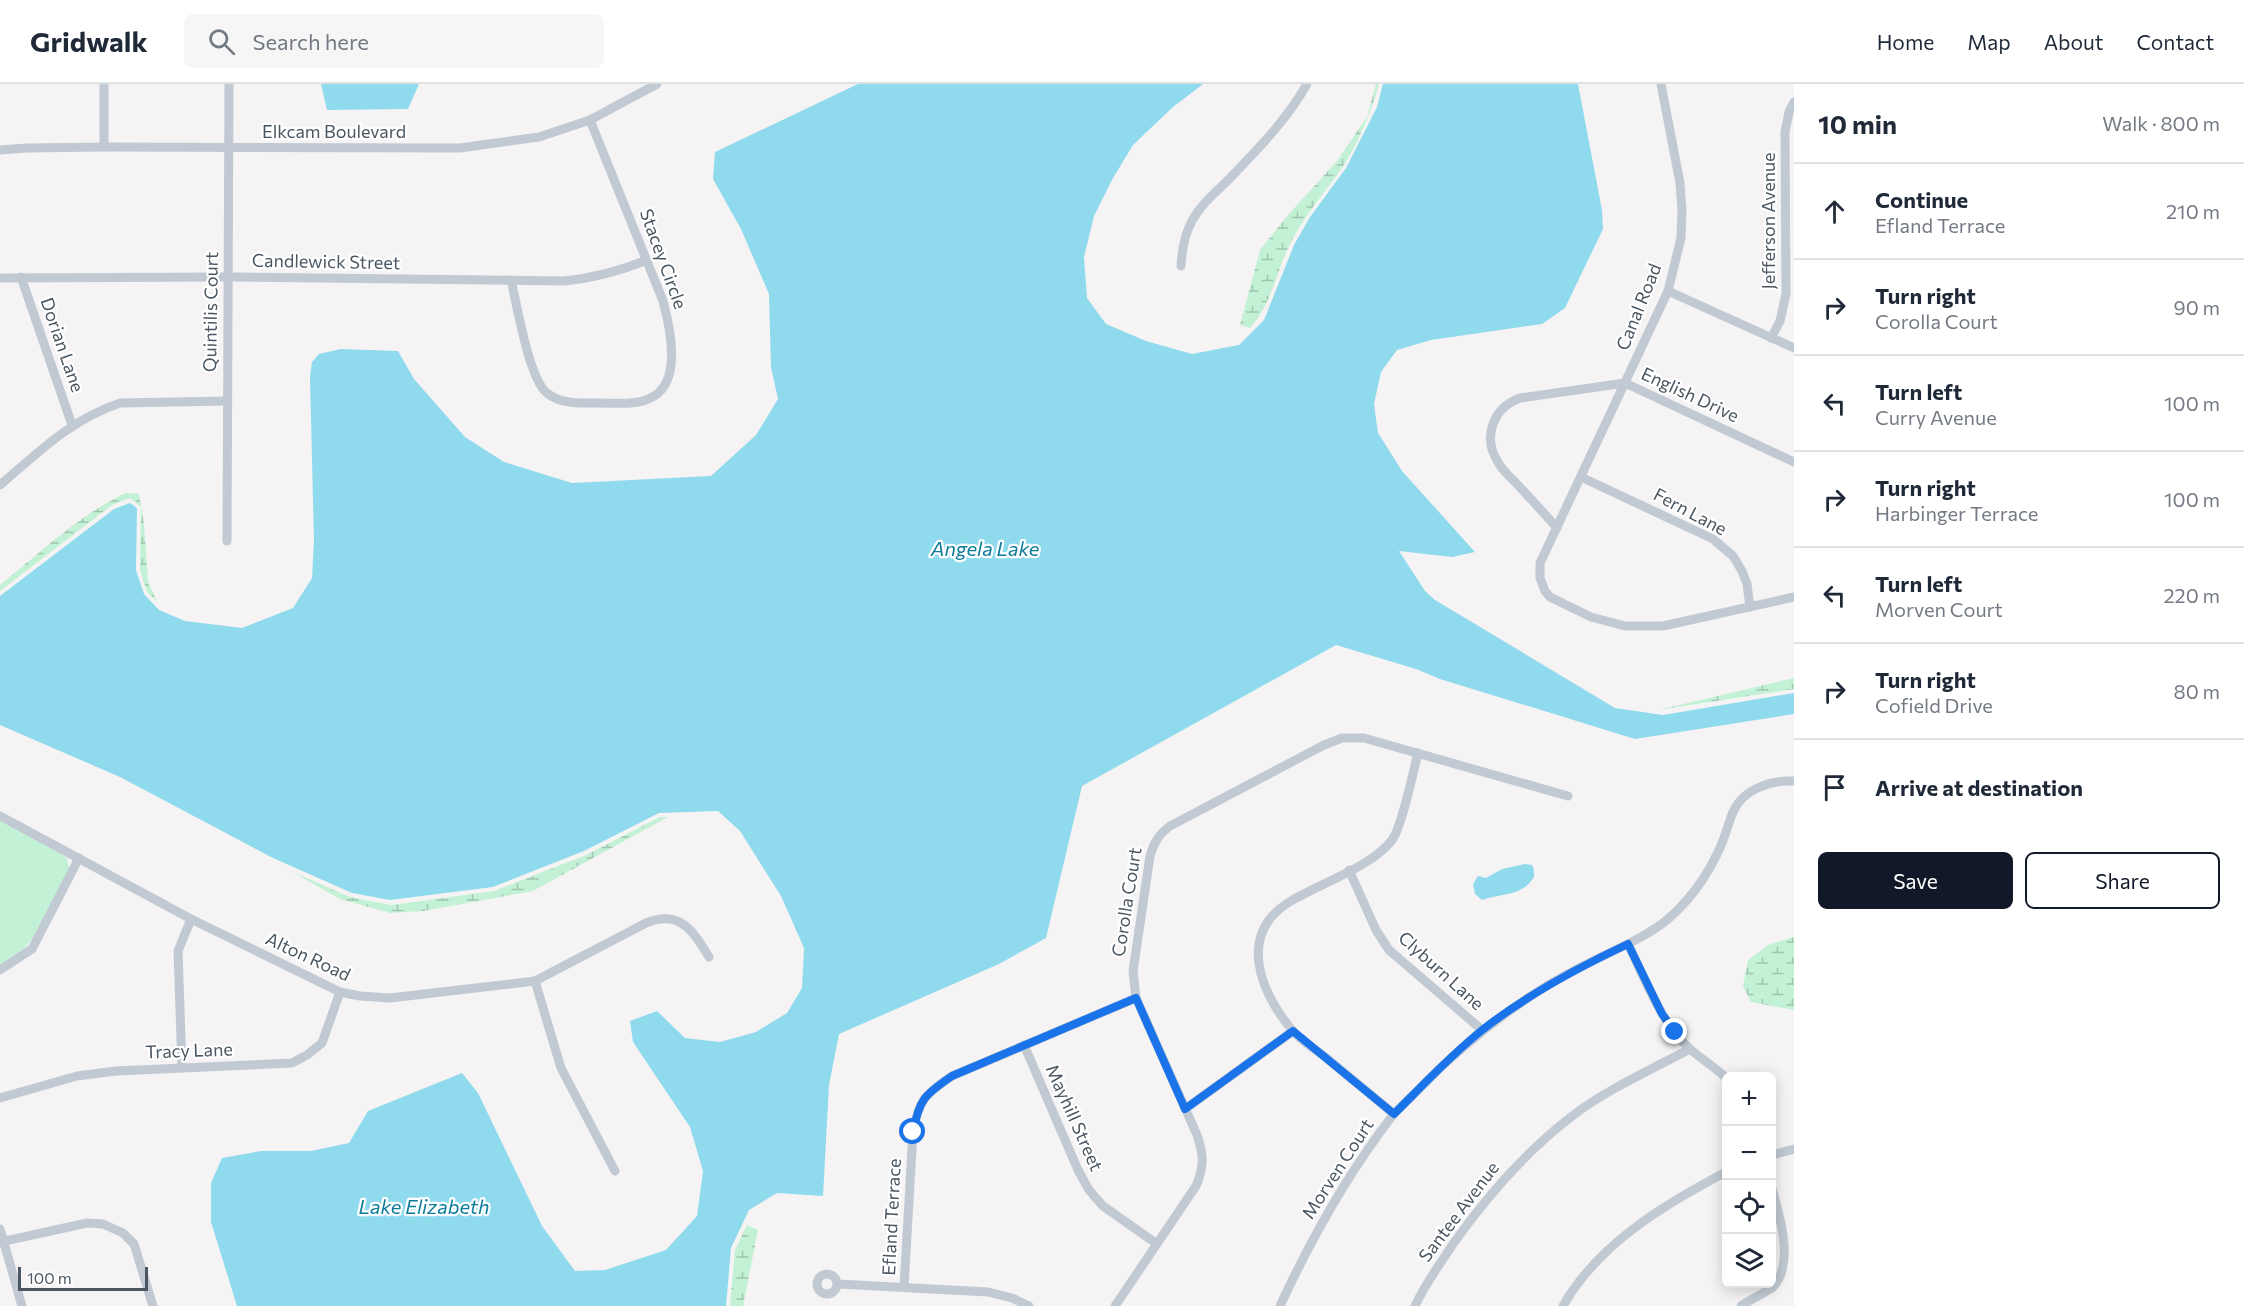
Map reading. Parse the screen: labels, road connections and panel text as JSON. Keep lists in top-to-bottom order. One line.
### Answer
{"streets":{"street":["Elkcam Boulevard","Jefferson Avenue","Stacey Circle","Candlewick Street","Canal Road","Quintilis Court","Dorian Lane","English Drive","Fern Lane","Corolla Court","Alton Road","Clyburn Lane","Tracy Lane","Mayhill Street","Morven Court","Santee Avenue","Efland Terrace"]},"crossings":[["Elkcam Boulevard","Stacey Circle"],["Elkcam Boulevard","Quintilis Court"],["Stacey Circle","Candlewick Street"],["Candlewick Street","Quintilis Court"],["Candlewick Street","Dorian Lane"],["Canal Road","English Drive"],["Canal Road","Fern Lane"],["Corolla Court","Mayhill Street"],["Corolla Court","Efland Terrace"],["Alton Road","Tracy Lane"],["Clyburn Lane","Morven Court"],["Mayhill Street","Efland Terrace"]],"water":["Angela Lake","Lake Elizabeth"],"scale_bar":"100 m","page":{"header":"Gridwalk","search":"Search here","nav":["Home","Map","About","Contact"],"heading":["10 min","Walk · 800 m"],"list":[["Continue","Efland Terrace","210 m"],["Turn right","Corolla Court","90 m"],["Turn left","Curry Avenue","100 m"],["Turn right","Harbinger Terrace","100 m"],["Turn left","Morven Court","220 m"],["Turn right","Cofield Drive","80 m"],"Arrive at destination"],"buttons":["Save","Share"],"map_buttons":["+","−"],"scale":"100 m"}}
